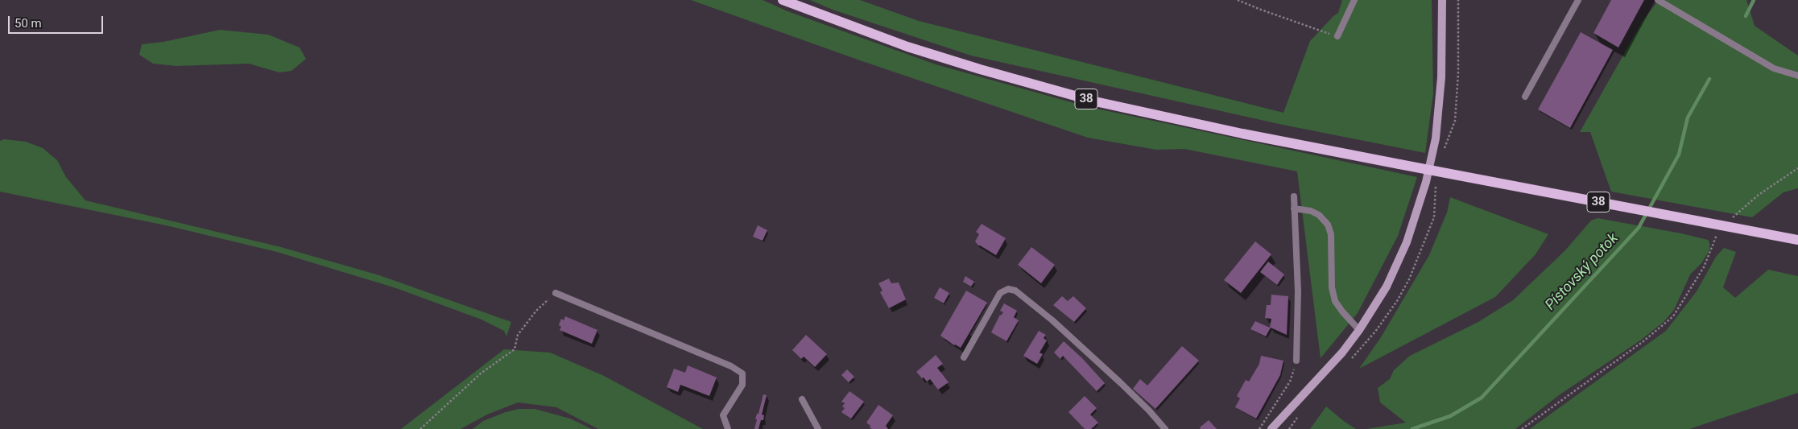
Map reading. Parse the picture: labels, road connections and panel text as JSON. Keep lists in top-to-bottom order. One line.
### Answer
{"streets":{"main road":["38"]},"water":["Pístovský potok"],"scale_bar":"50 m"}
